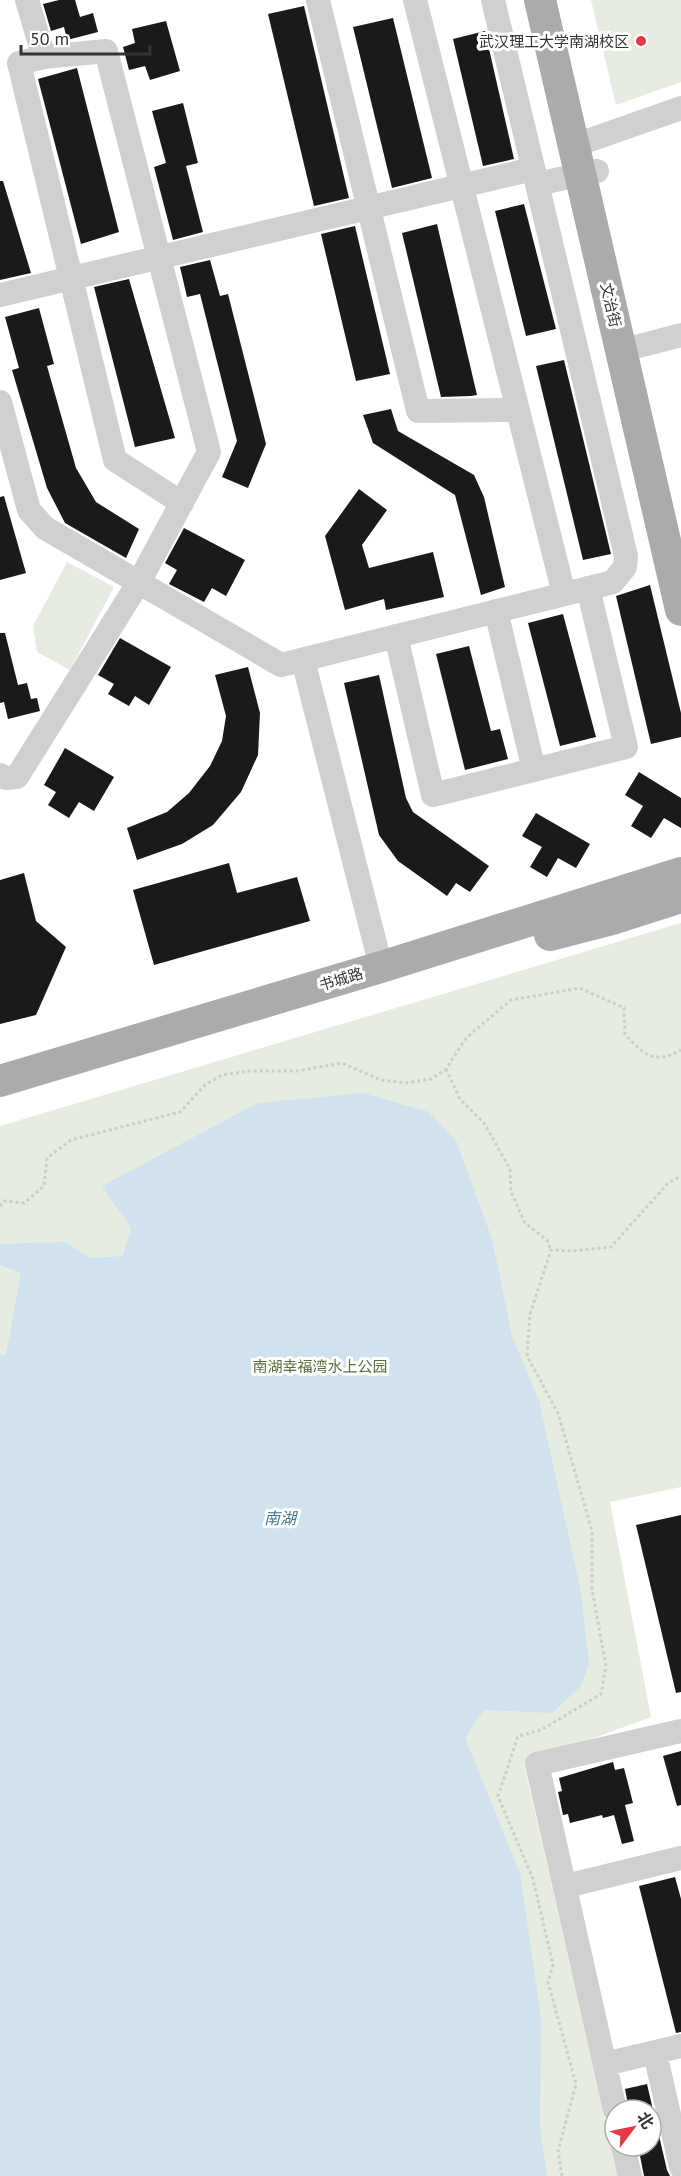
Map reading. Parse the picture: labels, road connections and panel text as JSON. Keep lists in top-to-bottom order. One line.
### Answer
{"streets":{"main road":["文治街","书城路"]},"water":["南湖"],"parks":["南湖幸福湾水上公园"],"places":["武汉理工大学南湖校区"],"scale_bar":"50 m","north":"top right"}
